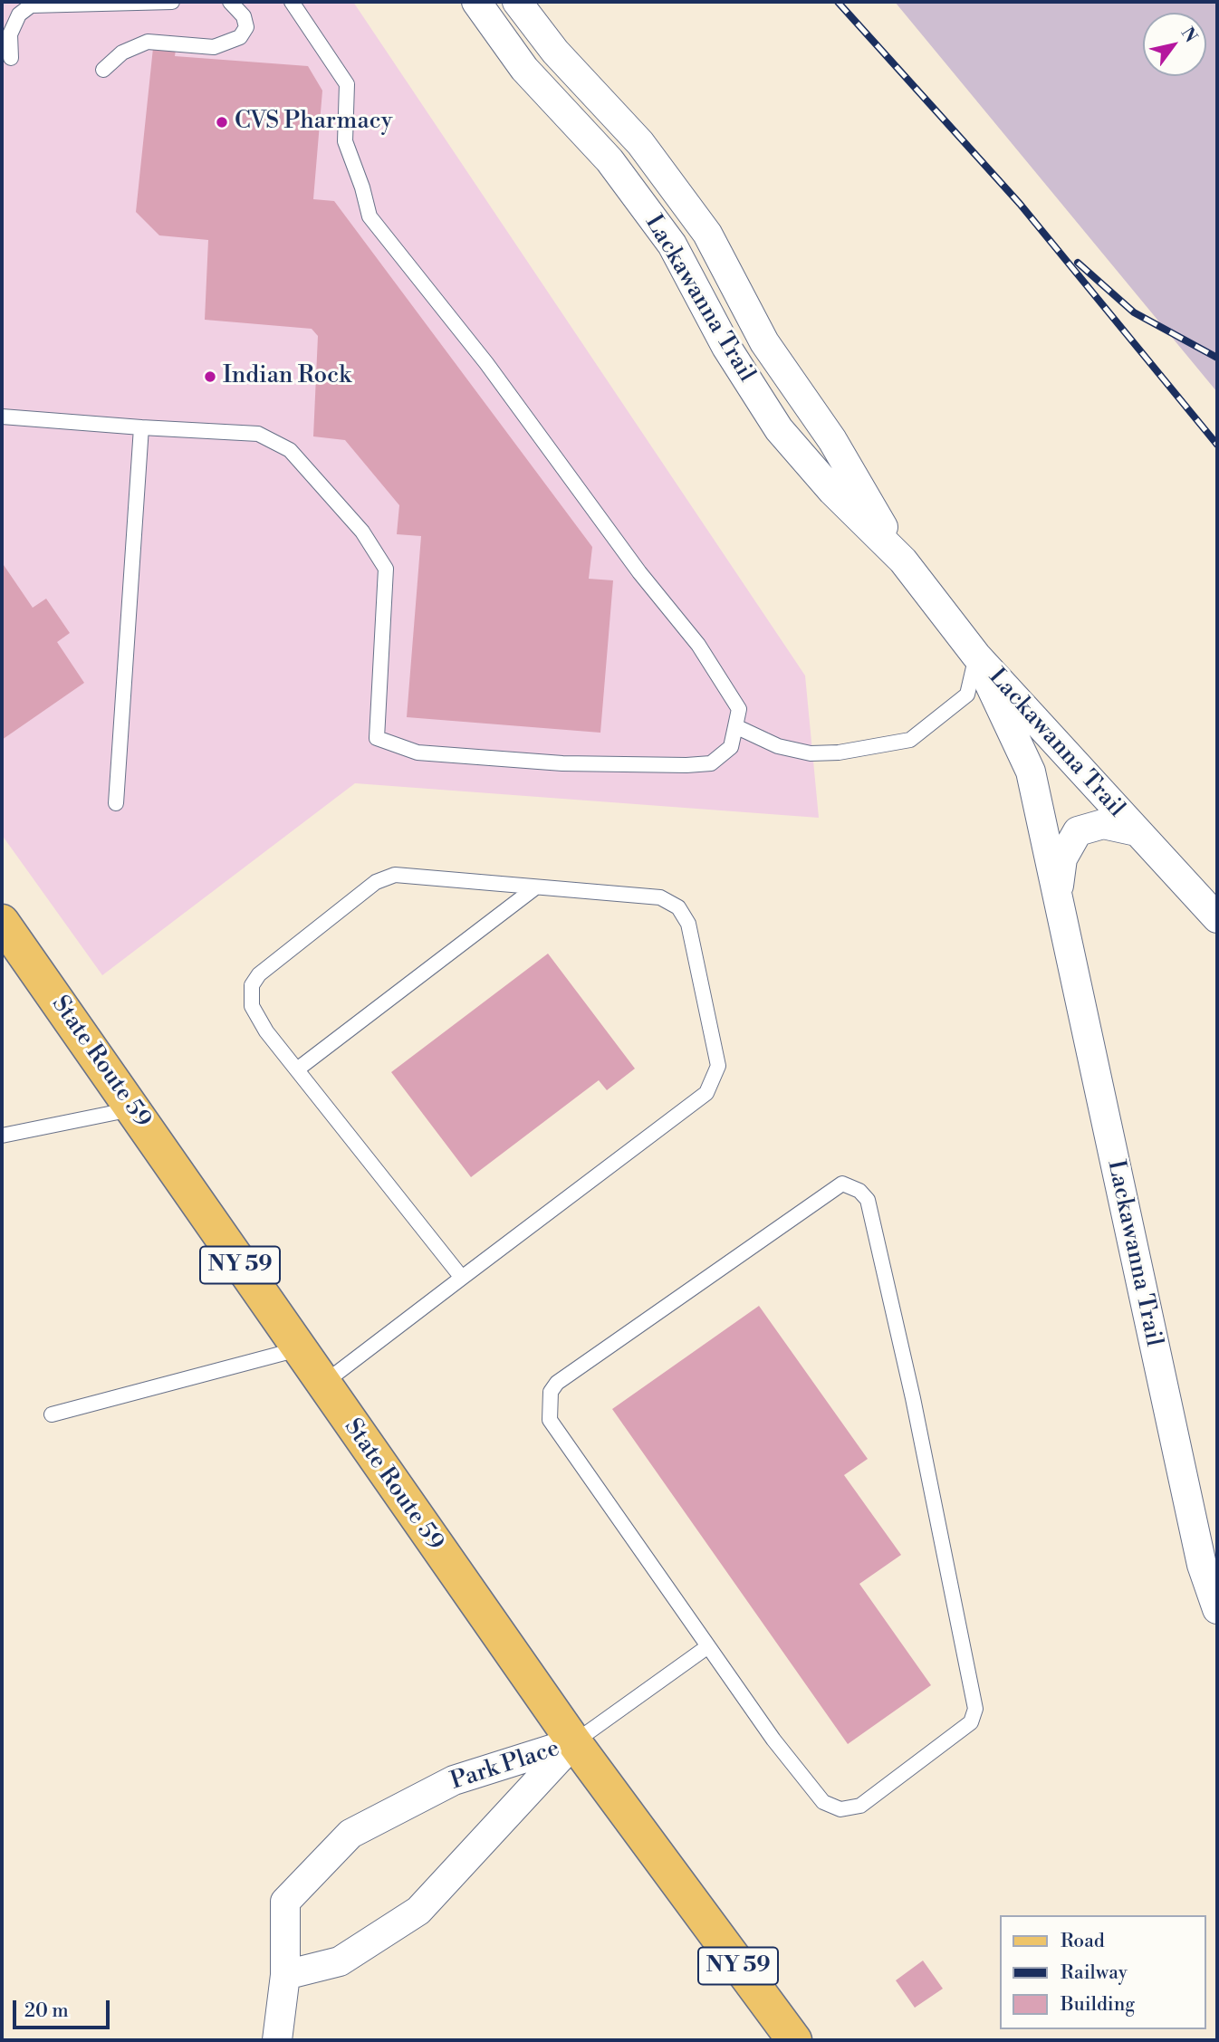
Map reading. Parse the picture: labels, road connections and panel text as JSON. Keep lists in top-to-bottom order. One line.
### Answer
{"streets":{"main road":["State Route 59","NY 59"],"street":["Lackawanna Trail","Park Place"]},"crossings":[["State Route 59","Park Place"]],"places":["CVS Pharmacy","Indian Rock"],"legend":["Road","Railway","Building"],"scale_bar":"20 m","north":"top right"}
